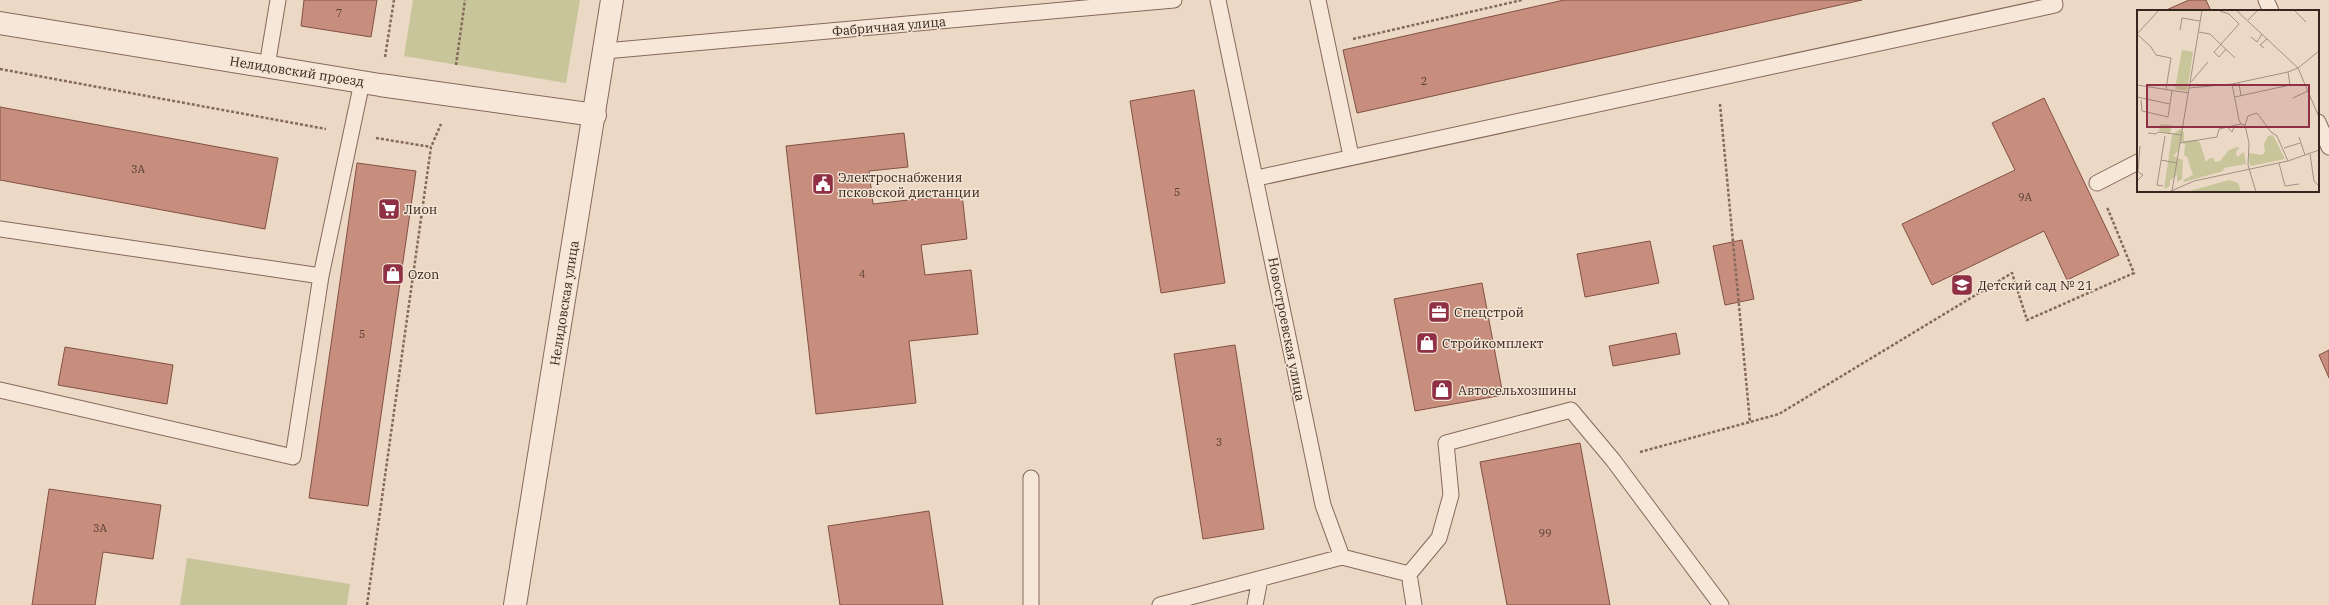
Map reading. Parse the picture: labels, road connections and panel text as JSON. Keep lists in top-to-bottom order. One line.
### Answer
{"streets":{"street":["Нелидовский проезд","Нелидовская улица"],"lane":["Фабричная улица","Новостроевская улица"]},"crossings":[["Фабричная улица","Нелидовская улица"],["Нелидовский проезд","Нелидовская улица"]],"places":{"public building":["Электроснабжения псковской дистанции"],"supermarket":["Лион"],"shop":["Ozon","Стройкомплект","Автосельхозшины"],"school or university":["Детский сад № 21"],"office":["Спецстрой"]},"house_numbers":["7","2","3А","5","9А","4","5","3","3А","99"]}
